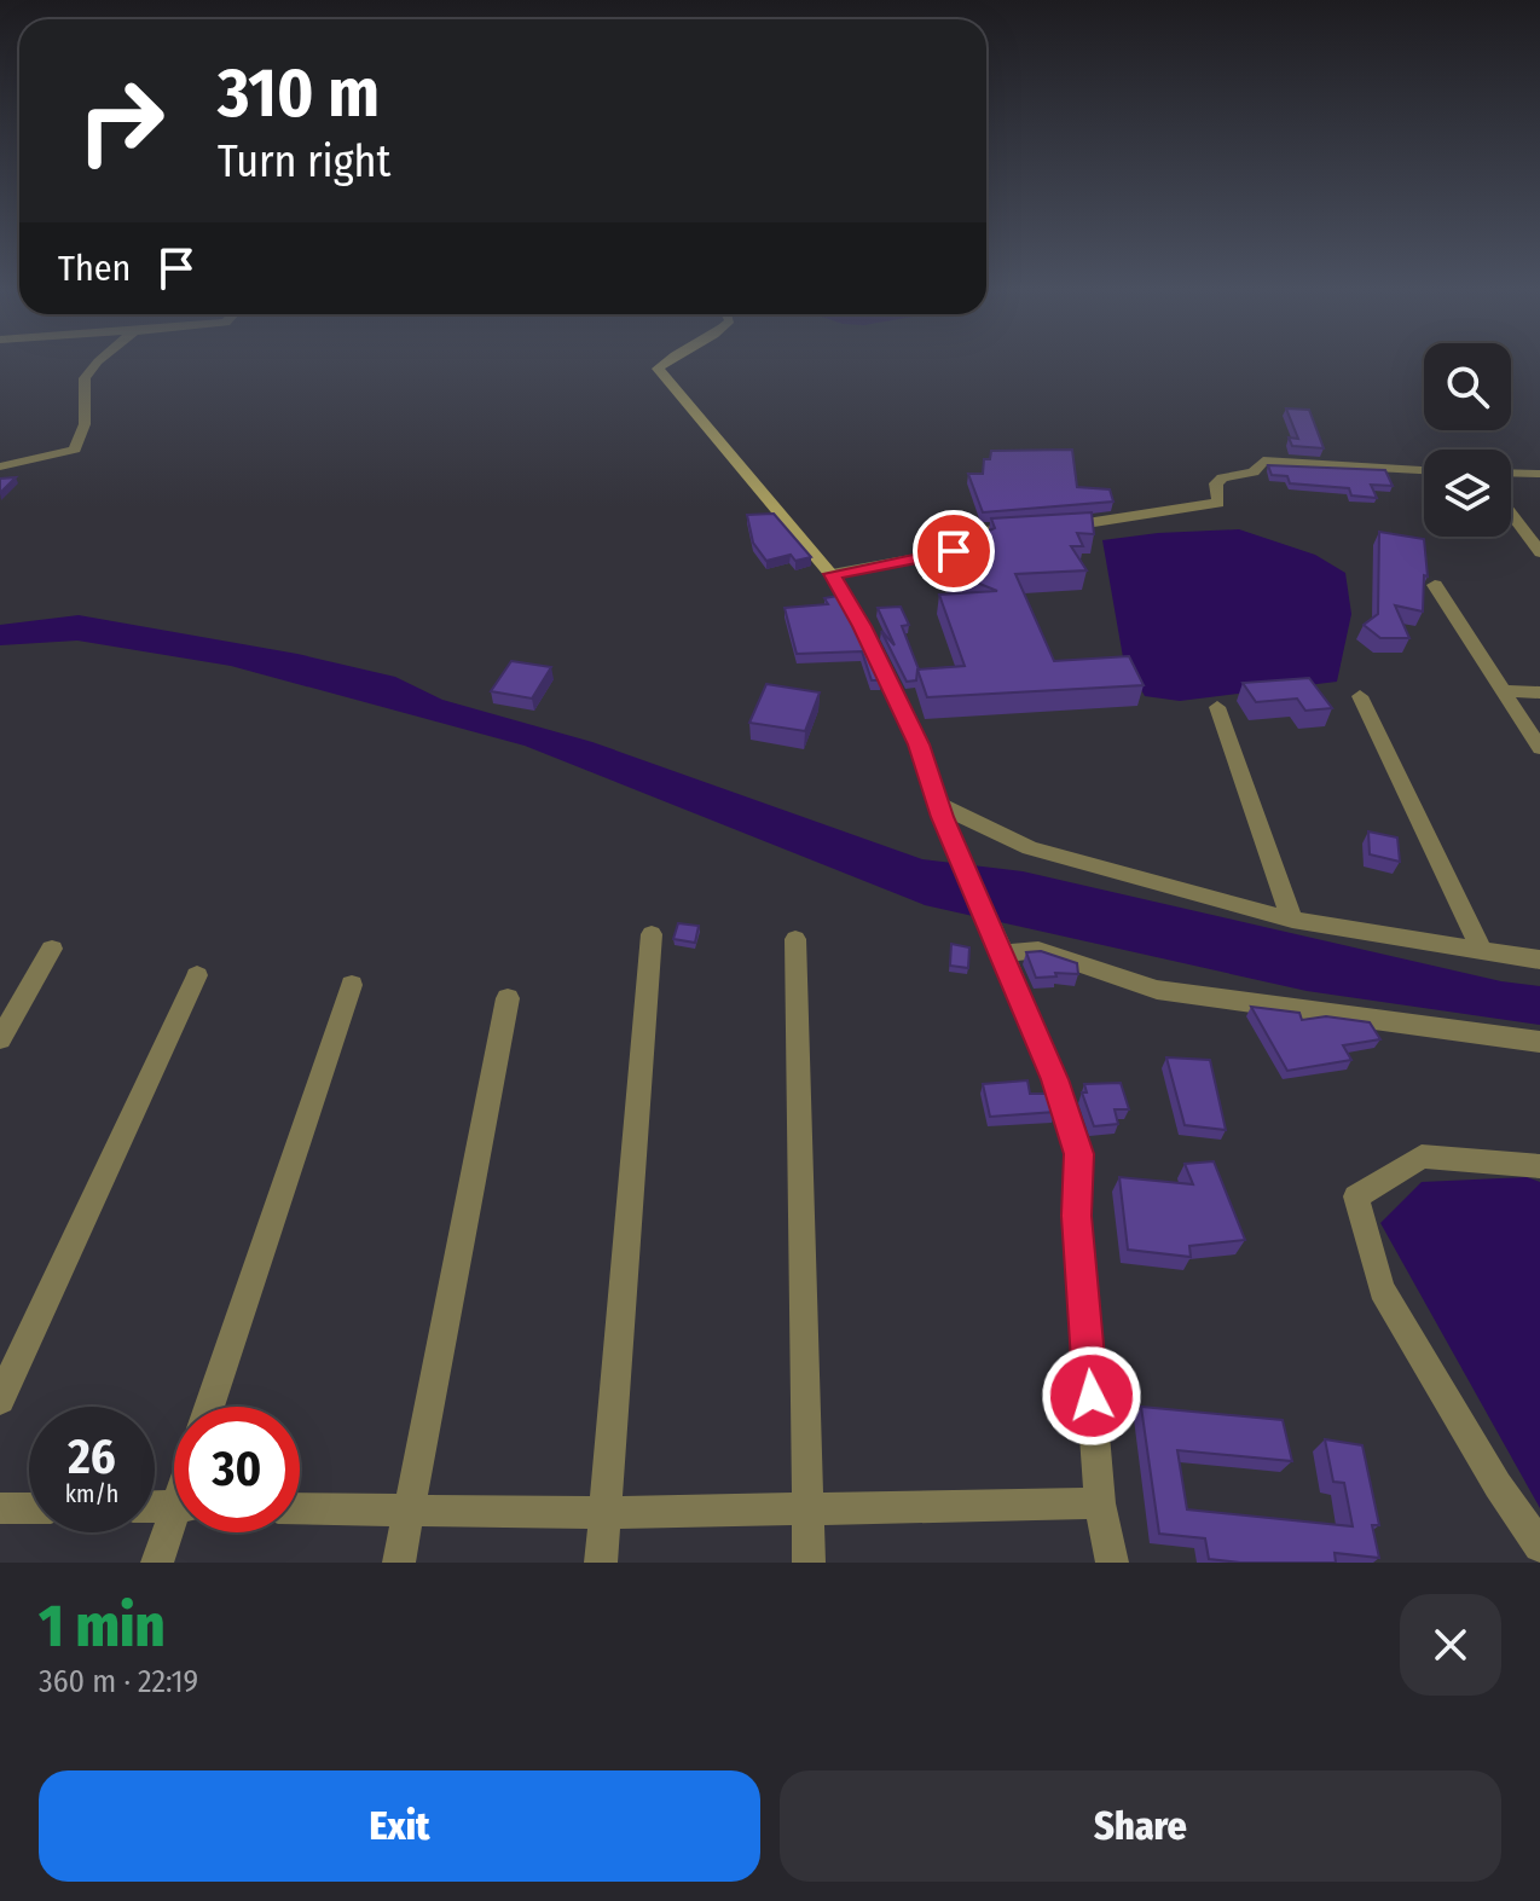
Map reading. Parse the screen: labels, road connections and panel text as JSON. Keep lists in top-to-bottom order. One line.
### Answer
{"page":{"turn":["310 m","Turn right"],"then":"Then","speed":"26 km/h","limit":"30","heading":["1 min","360 m · 22:19"],"buttons":["Exit","Share"]}}
